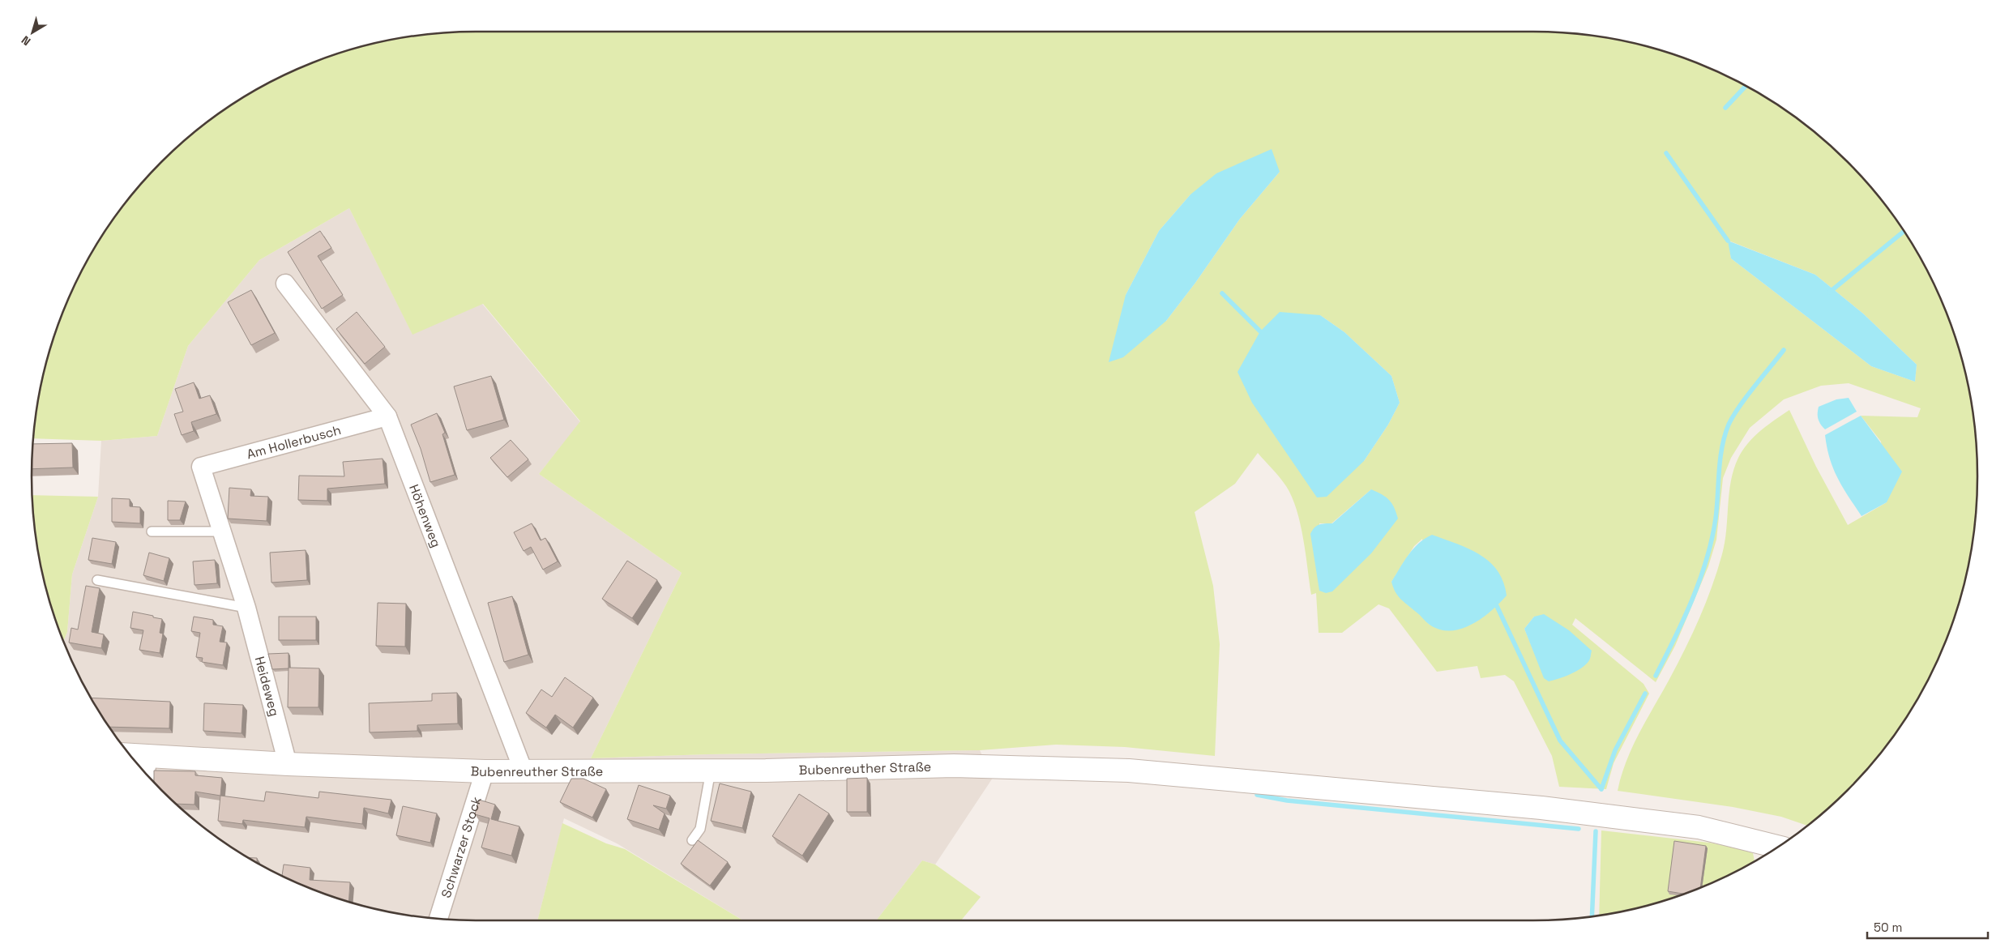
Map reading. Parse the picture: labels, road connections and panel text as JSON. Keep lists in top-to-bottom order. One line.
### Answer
{"streets":{"street":["Am Hollerbusch","Höhenweg","Heideweg","Bubenreuther Straße","Schwarzer Stock"]},"crossings":[["Am Hollerbusch","Höhenweg"],["Am Hollerbusch","Heideweg"],["Höhenweg","Bubenreuther Straße"],["Heideweg","Bubenreuther Straße"],["Bubenreuther Straße","Schwarzer Stock"]],"scale_bar":"50 m","north":"bottom left"}
